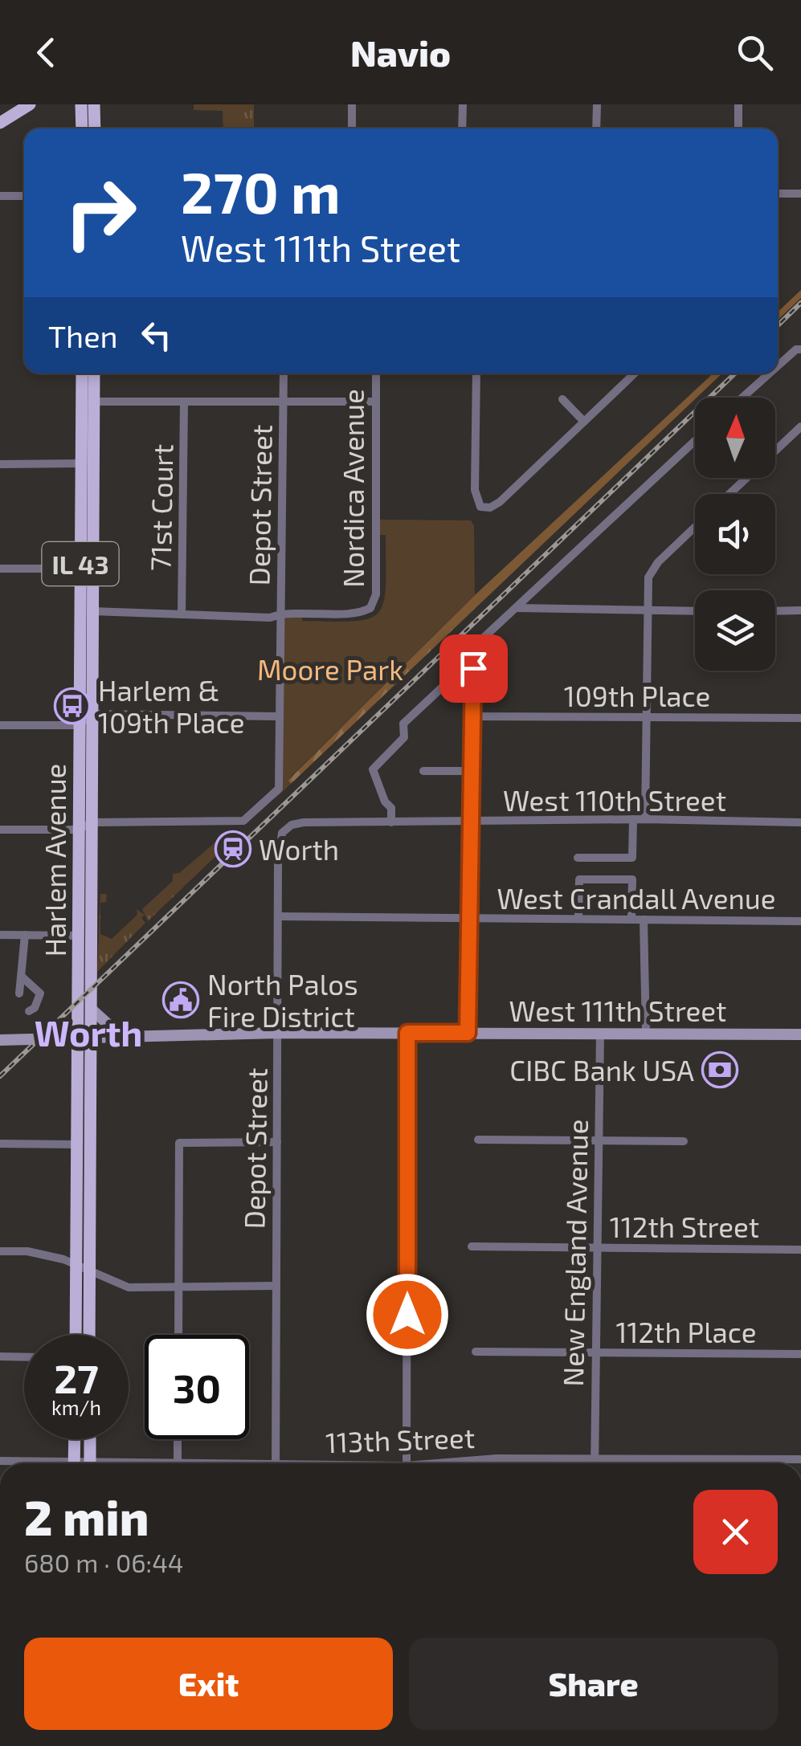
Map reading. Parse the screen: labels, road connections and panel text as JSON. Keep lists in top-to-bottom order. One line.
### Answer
{"streets":{"main road":["IL 43","Harlem Avenue","West 111th Street"],"street":["Nordica Avenue","Depot Street","71st Court","109th Place","West 110th Street","West Crandall Avenue","112th Street","New England Avenue","112th Place","113th Street"]},"crossings":[["Nordica Avenue","Depot Street"],["Depot Street","West 110th Street"],["Depot Street","Harlem Avenue"],["Depot Street","West Crandall Avenue"],["Depot Street","West 111th Street"],["Harlem Avenue","West 111th Street"],["West 111th Street","New England Avenue"],["112th Street","New England Avenue"],["New England Avenue","112th Place"],["New England Avenue","113th Street"]],"districts":["Worth"],"parks":["Moore Park"],"places":{"bus stop":["Harlem & 109th Place"],"station":["Worth"],"public building":["North Palos Fire District"],"bank":["CIBC Bank USA"]},"north":"top","page":{"header":"Navio","turn":["270 m","West 111th Street"],"then":"Then","speed":"27 km/h","limit":"30","heading":["2 min","680 m · 06:44"],"buttons":["Exit","Share"]}}
